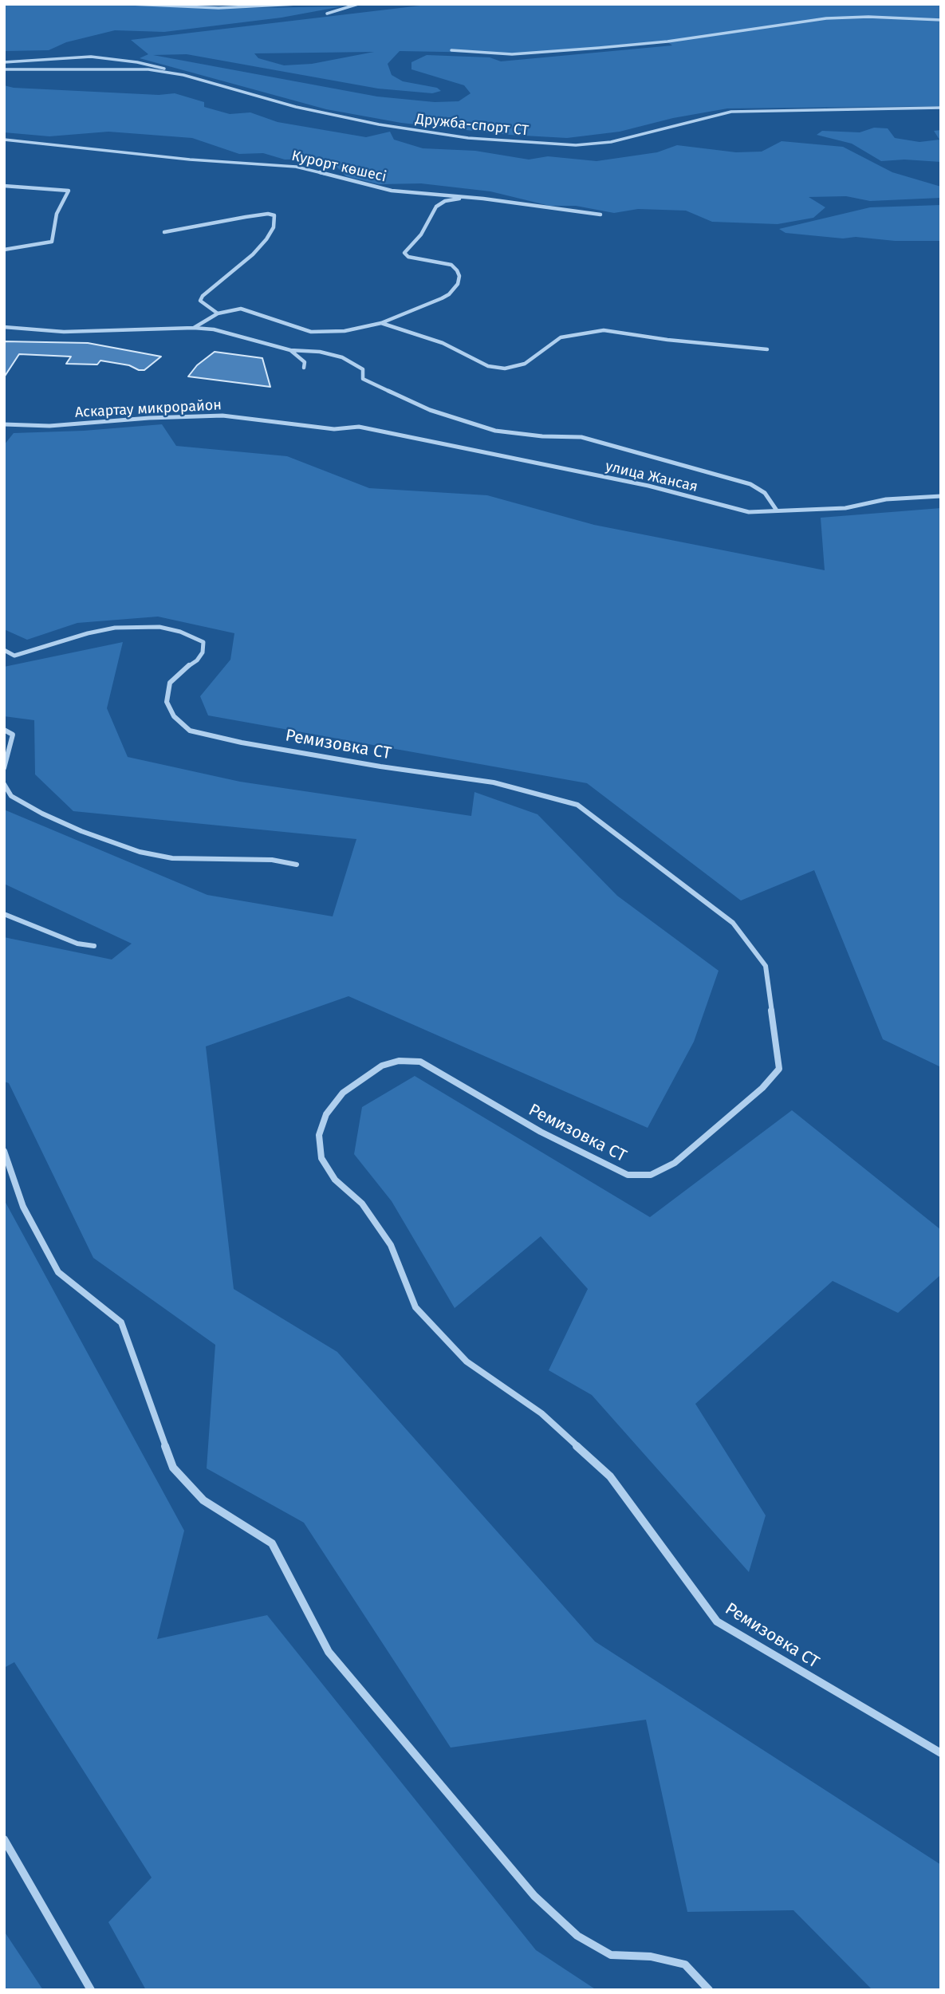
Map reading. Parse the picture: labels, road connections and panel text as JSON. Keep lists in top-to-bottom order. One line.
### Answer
{"streets":{"street":["Дружба-спорт СТ","Курорт көшесі","Аскартау микрорайон","улица Жансая","Ремизовка СТ"]},"crossings":[["Аскартау микрорайон","улица Жансая"]]}
